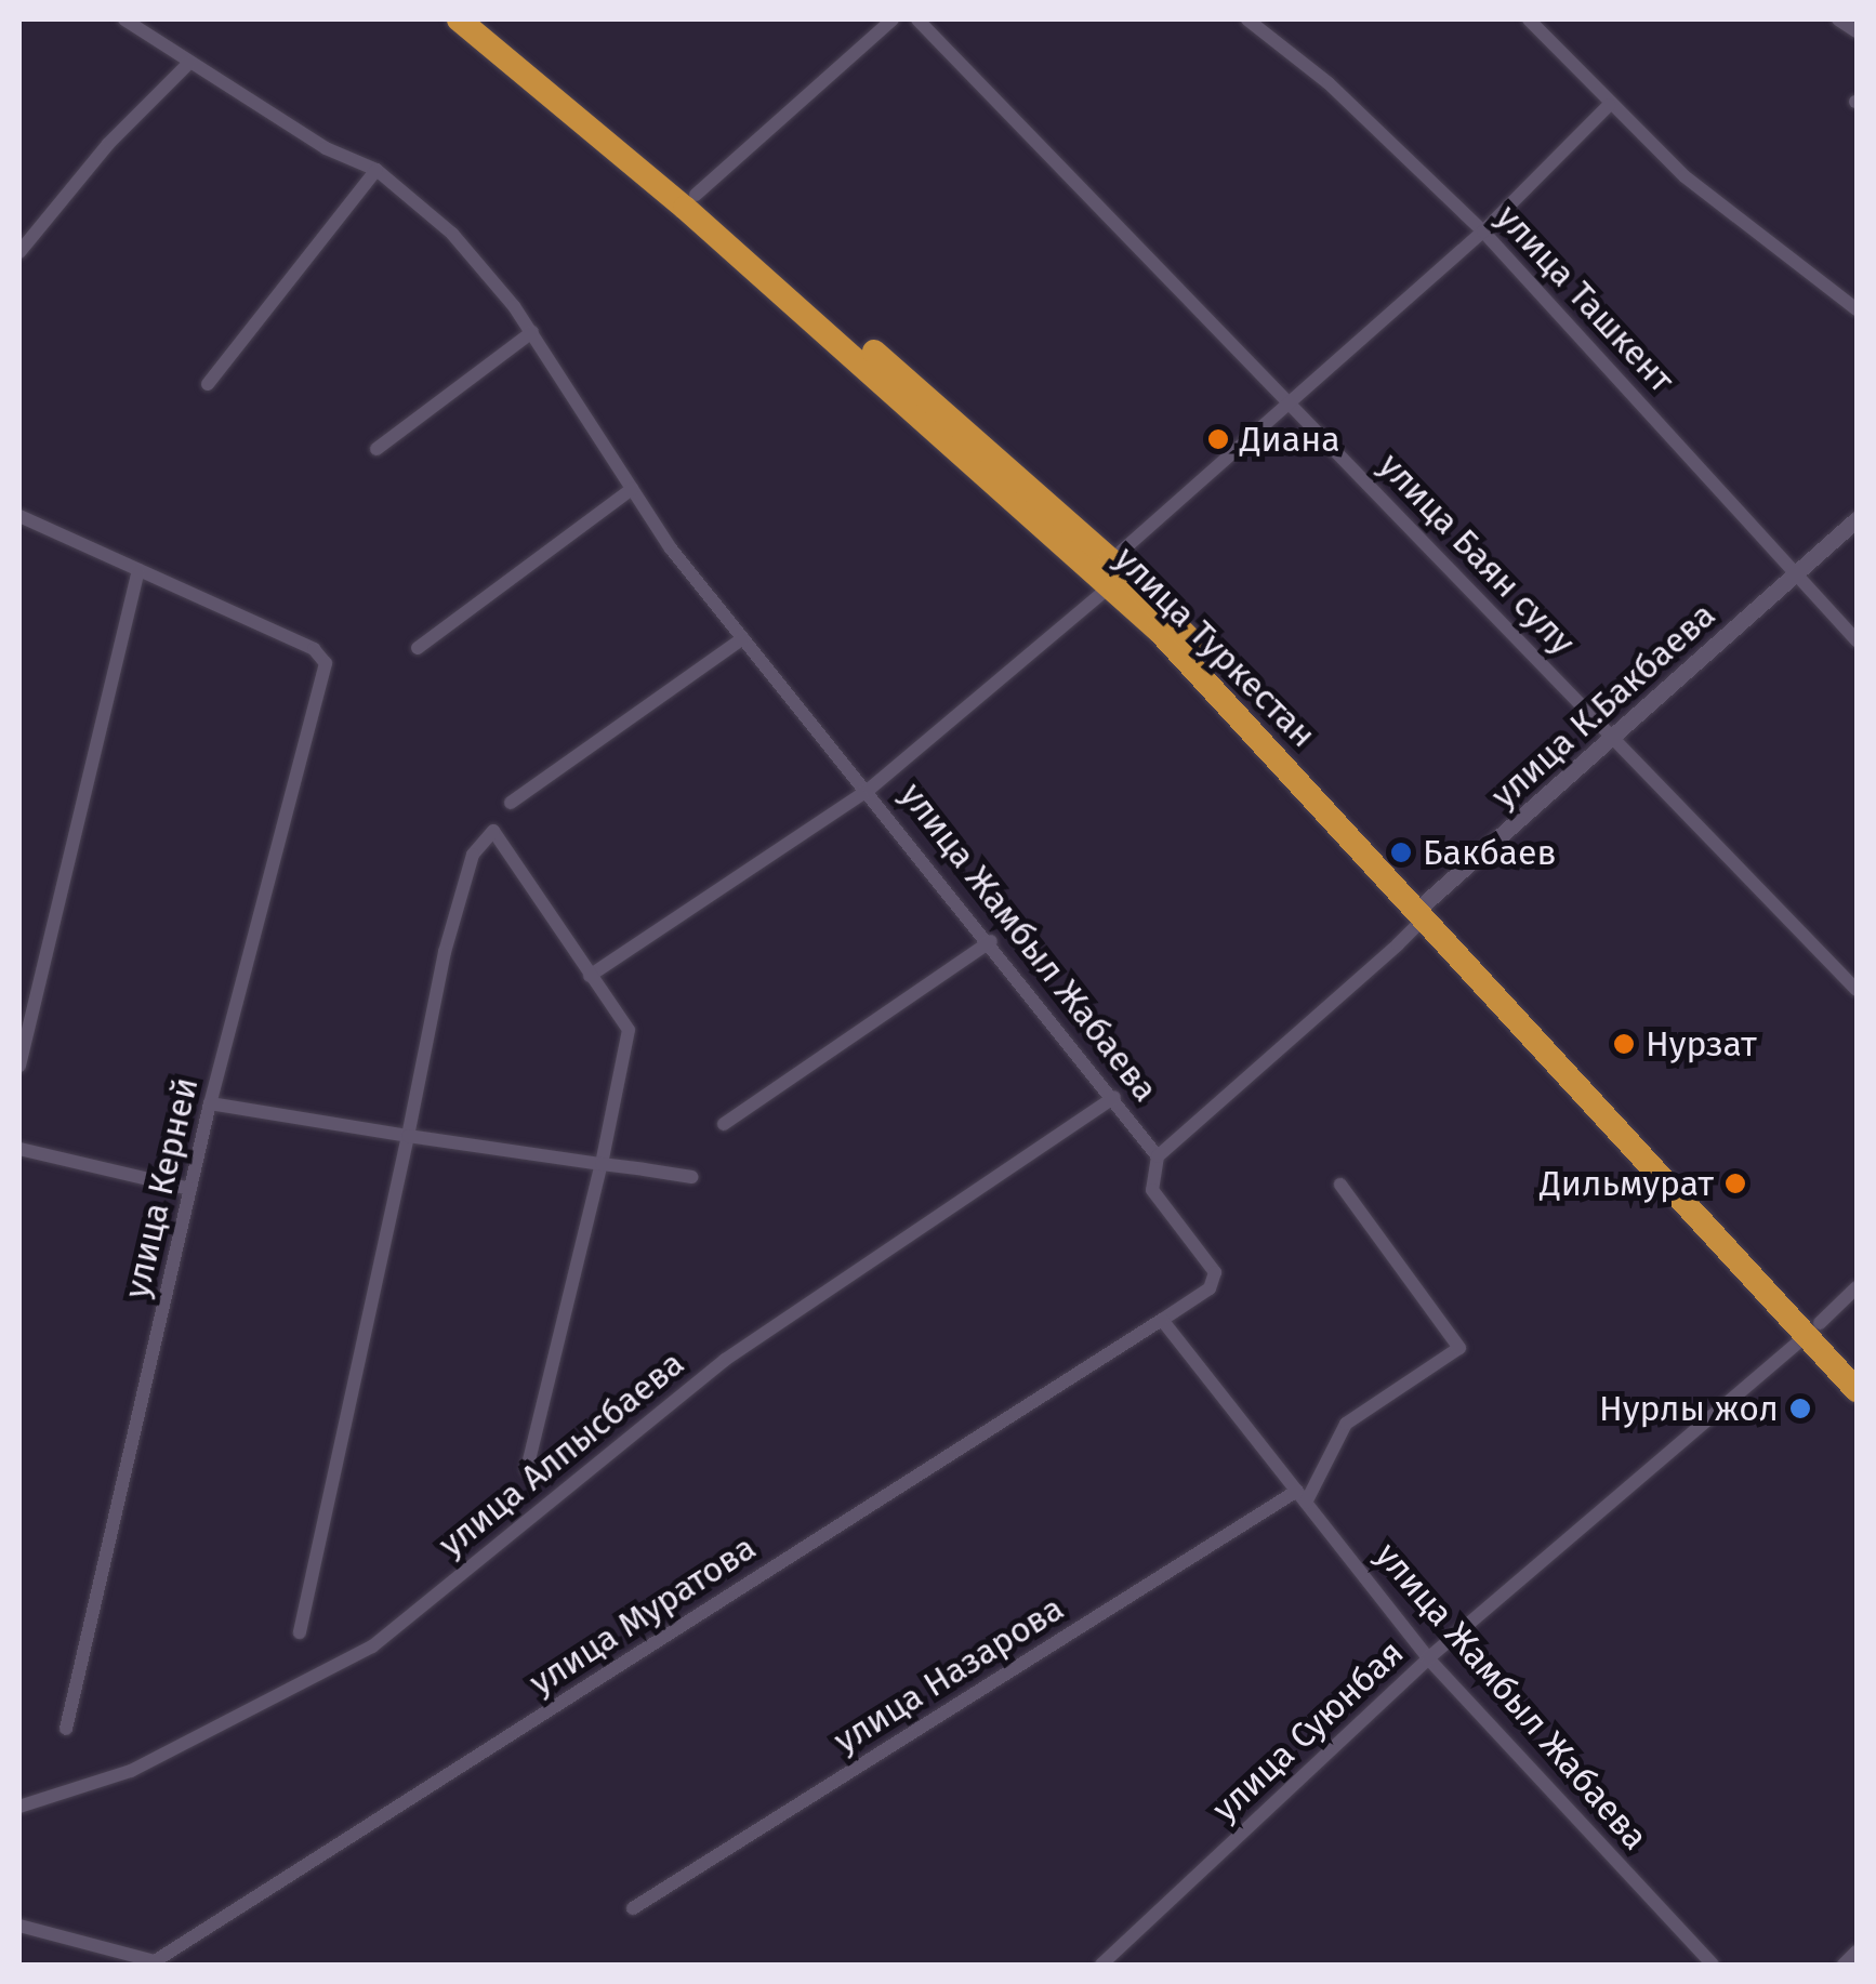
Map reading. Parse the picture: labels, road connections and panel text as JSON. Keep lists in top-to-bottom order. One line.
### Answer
{"streets":{"highway":["улица Туркестан"],"street":["улица Ташкент","улица Баян сулу","улица К.Бакбаева","улица Жамбыл Жабаева","улица Керней","улица Алпысбаева","улица Муратова","улица Назарова","улица Суюнбая"]},"crossings":[["улица Ташкент","улица К.Бакбаева"],["улица Баян сулу","улица К.Бакбаева"],["улица Туркестан","улица К.Бакбаева"],["улица Туркестан","улица Суюнбая"],["улица К.Бакбаева","улица Жамбыл Жабаева"],["улица Жамбыл Жабаева","улица Алпысбаева"],["улица Жамбыл Жабаева","улица Муратова"],["улица Жамбыл Жабаева","улица Назарова"],["улица Жамбыл Жабаева","улица Суюнбая"]],"places":["Диана","Бакбаев","Нурзат","Дильмурат","Нурлы жол"]}
